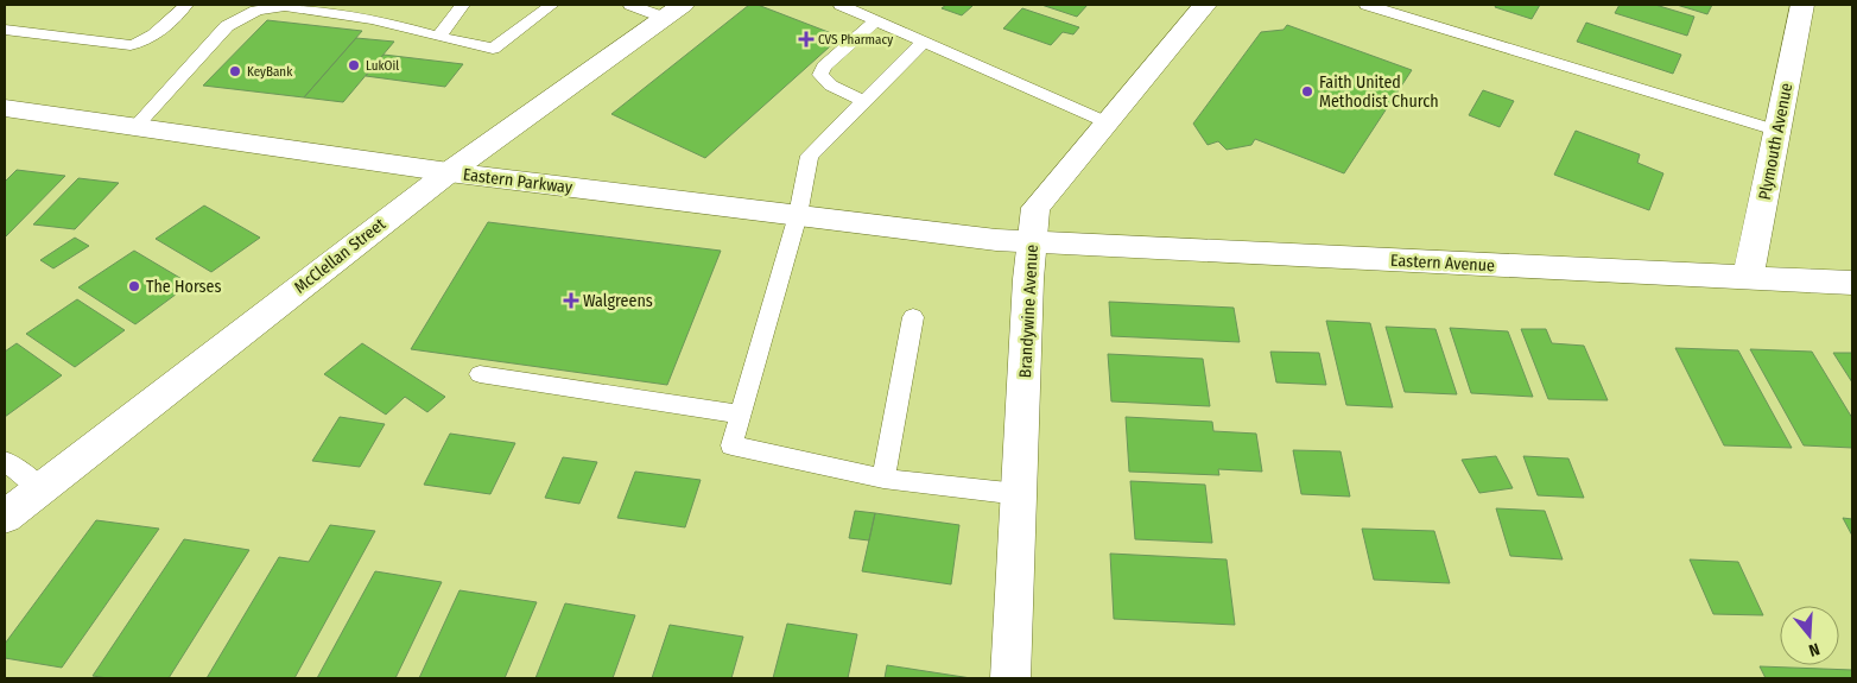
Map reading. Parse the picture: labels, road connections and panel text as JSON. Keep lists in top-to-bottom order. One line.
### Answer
{"streets":{"street":["Plymouth Avenue","Eastern Parkway","McClellan Street","Eastern Avenue","Brandywine Avenue"]},"crossings":[["Plymouth Avenue","Eastern Avenue"],["Eastern Parkway","McClellan Street"],["Eastern Parkway","Eastern Avenue"],["Eastern Parkway","Brandywine Avenue"],["Eastern Avenue","Brandywine Avenue"]],"places":{"health":["CVS Pharmacy","Walgreens"],"other":["LukOil","KeyBank","Faith United Methodist Church","The Horses"]},"north":"bottom"}
